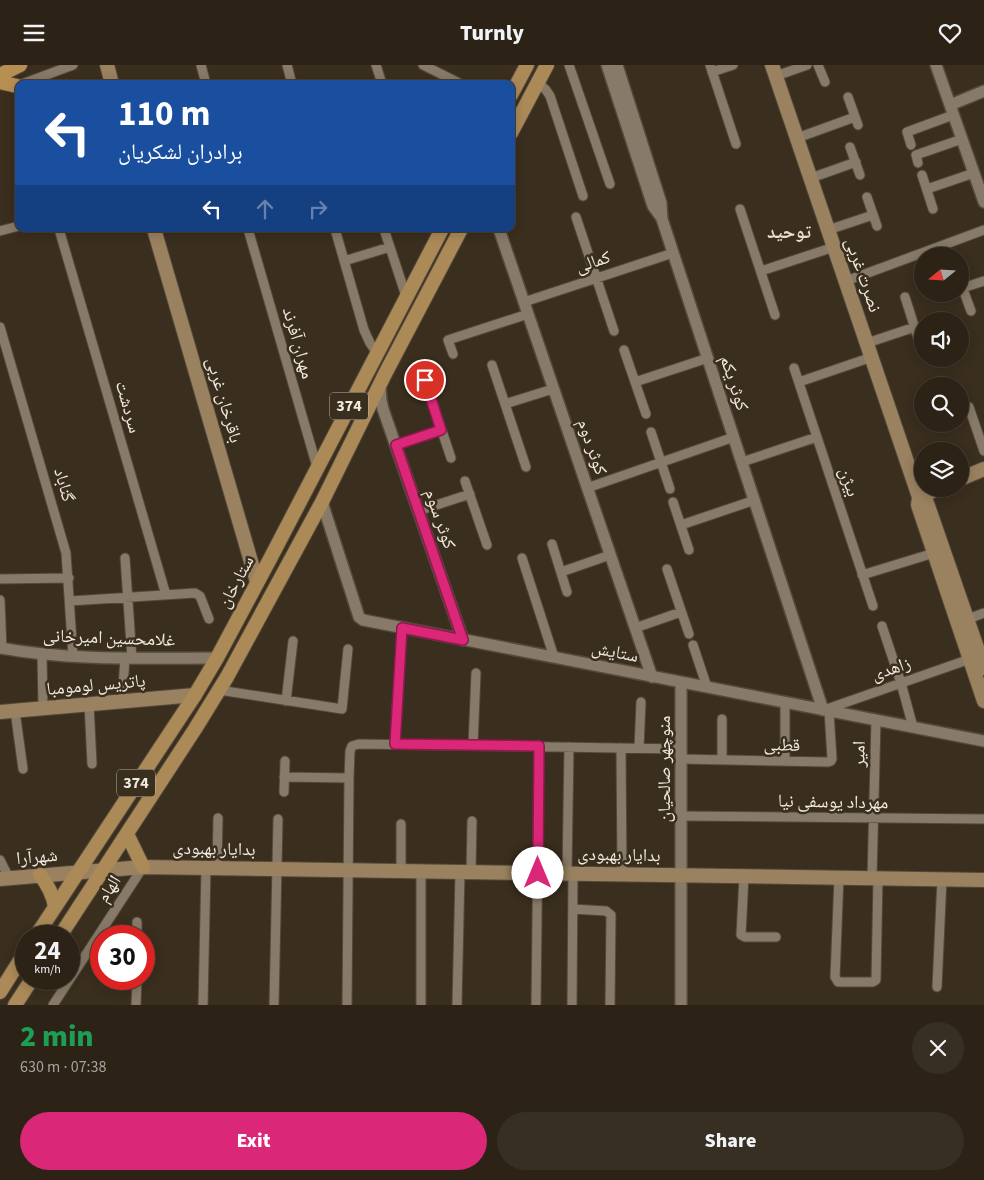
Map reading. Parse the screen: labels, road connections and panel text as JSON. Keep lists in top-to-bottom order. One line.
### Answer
{"streets":{"main road":["نصرت غربی","باقرخان غربی","374","ستارخان","پاتریس لومومبا","بدایار بهبودی","شهرآرا"],"street":["کمالی","مهران آفرند","کوثر یکم","سردشت","کوثر دوم","بیژن","گناباد","کوثر سوم","غلامحسین امیرخانی","ستایش","زاهدی","قطبی","امیر","منوچهر صالحیان","مهرداد یوسفی نیا","الهام"]},"crossings":[["کمالی","کوثر یکم"],["کمالی","کوثر دوم"],["نصرت غربی","زاهدی"],["مهران آفرند","ستارخان"],["کوثر یکم","ستایش"],["کوثر یکم","زاهدی"],["کوثر یکم","قطبی"],["باقرخان غربی","ستارخان"],["374","کوثر سوم"],["374","ستایش"],["374","بدایار بهبودی"],["374","شهرآرا"],["کوثر دوم","ستایش"],["گناباد","غلامحسین امیرخانی"],["کوثر سوم","ستایش"],["ستارخان","غلامحسین امیرخانی"],["ستارخان","پاتریس لومومبا"],["ستارخان","شهرآرا"],["ستایش","زاهدی"],["ستایش","قطبی"],["ستایش","امیر"],["ستایش","منوچهر صالحیان"],["زاهدی","قطبی"],["قطبی","منوچهر صالحیان"],["امیر","مهرداد یوسفی نیا"],["امیر","بدایار بهبودی"],["منوچهر صالحیان","مهرداد یوسفی نیا"],["منوچهر صالحیان","بدایار بهبودی"],["بدایار بهبودی","شهرآرا"],["بدایار بهبودی","الهام"]],"districts":["توحید"],"north":"left","page":{"header":"Turnly","turn":["110 m","برادران لشکریان"],"speed":"24 km/h","limit":"30","heading":["2 min","630 m · 07:38"],"buttons":["Exit","Share"]}}
